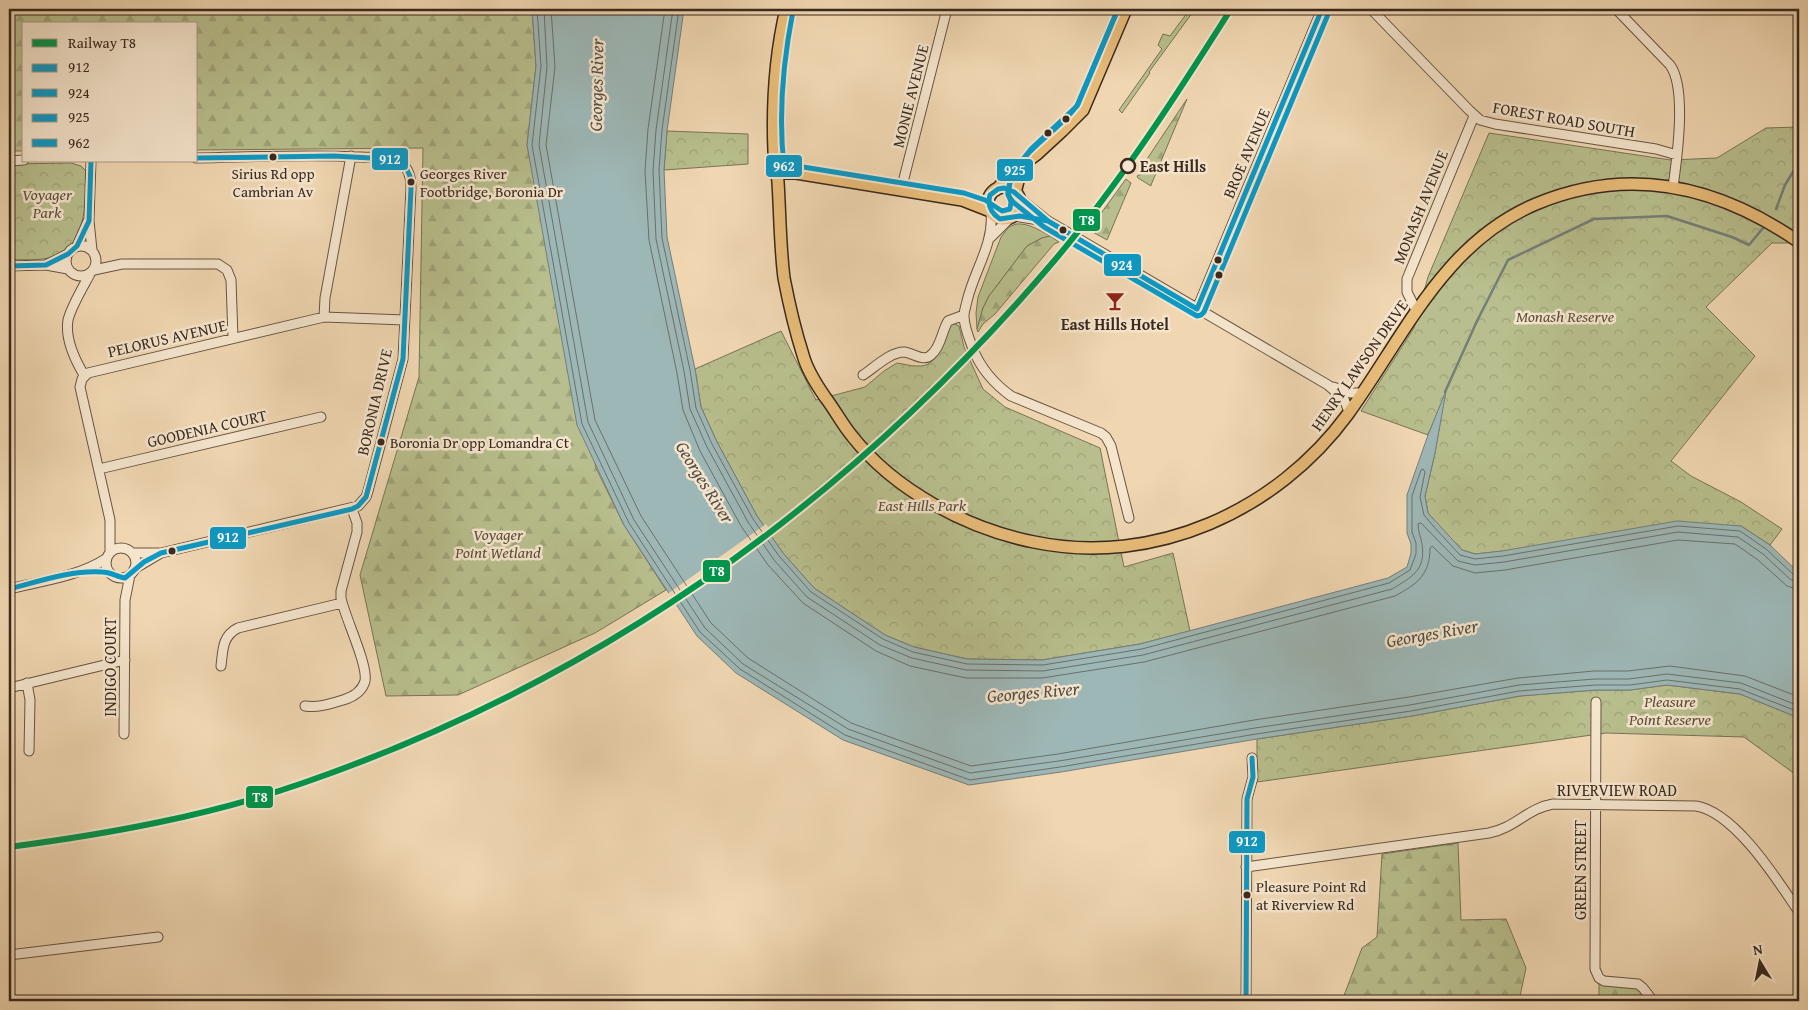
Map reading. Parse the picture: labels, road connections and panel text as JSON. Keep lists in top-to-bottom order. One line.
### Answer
{"streets":{"main road":["HENRY LAWSON DRIVE"],"street":["MONIE AVENUE","FOREST ROAD SOUTH","BROE AVENUE","MONASH AVENUE","PELORUS AVENUE","BORONIA DRIVE","GOODENIA COURT","INDIGO COURT","RIVERVIEW ROAD","GREEN STREET"]},"crossings":[["FOREST ROAD SOUTH","MONASH AVENUE"],["MONASH AVENUE","HENRY LAWSON DRIVE"],["PELORUS AVENUE","BORONIA DRIVE"],["RIVERVIEW ROAD","GREEN STREET"]],"water":["Georges River"],"parks":["Voyager Park","Monash Reserve","East Hills Park","Voyager Point Wetland","Pleasure Point Reserve"],"places":{"other":["Sirius Rd opp Cambrian Av","East Hills","Georges River Footbridge, Boronia Dr","Boronia Dr opp Lomandra Ct","Pleasure Point Rd at Riverview Rd"],"bar":["East Hills Hotel"]},"lines":["rail line T8","transit line 924","transit line 925","transit line 962","transit line 912"],"legend":["Railway T8","912","924","925","962"],"north":"top"}
